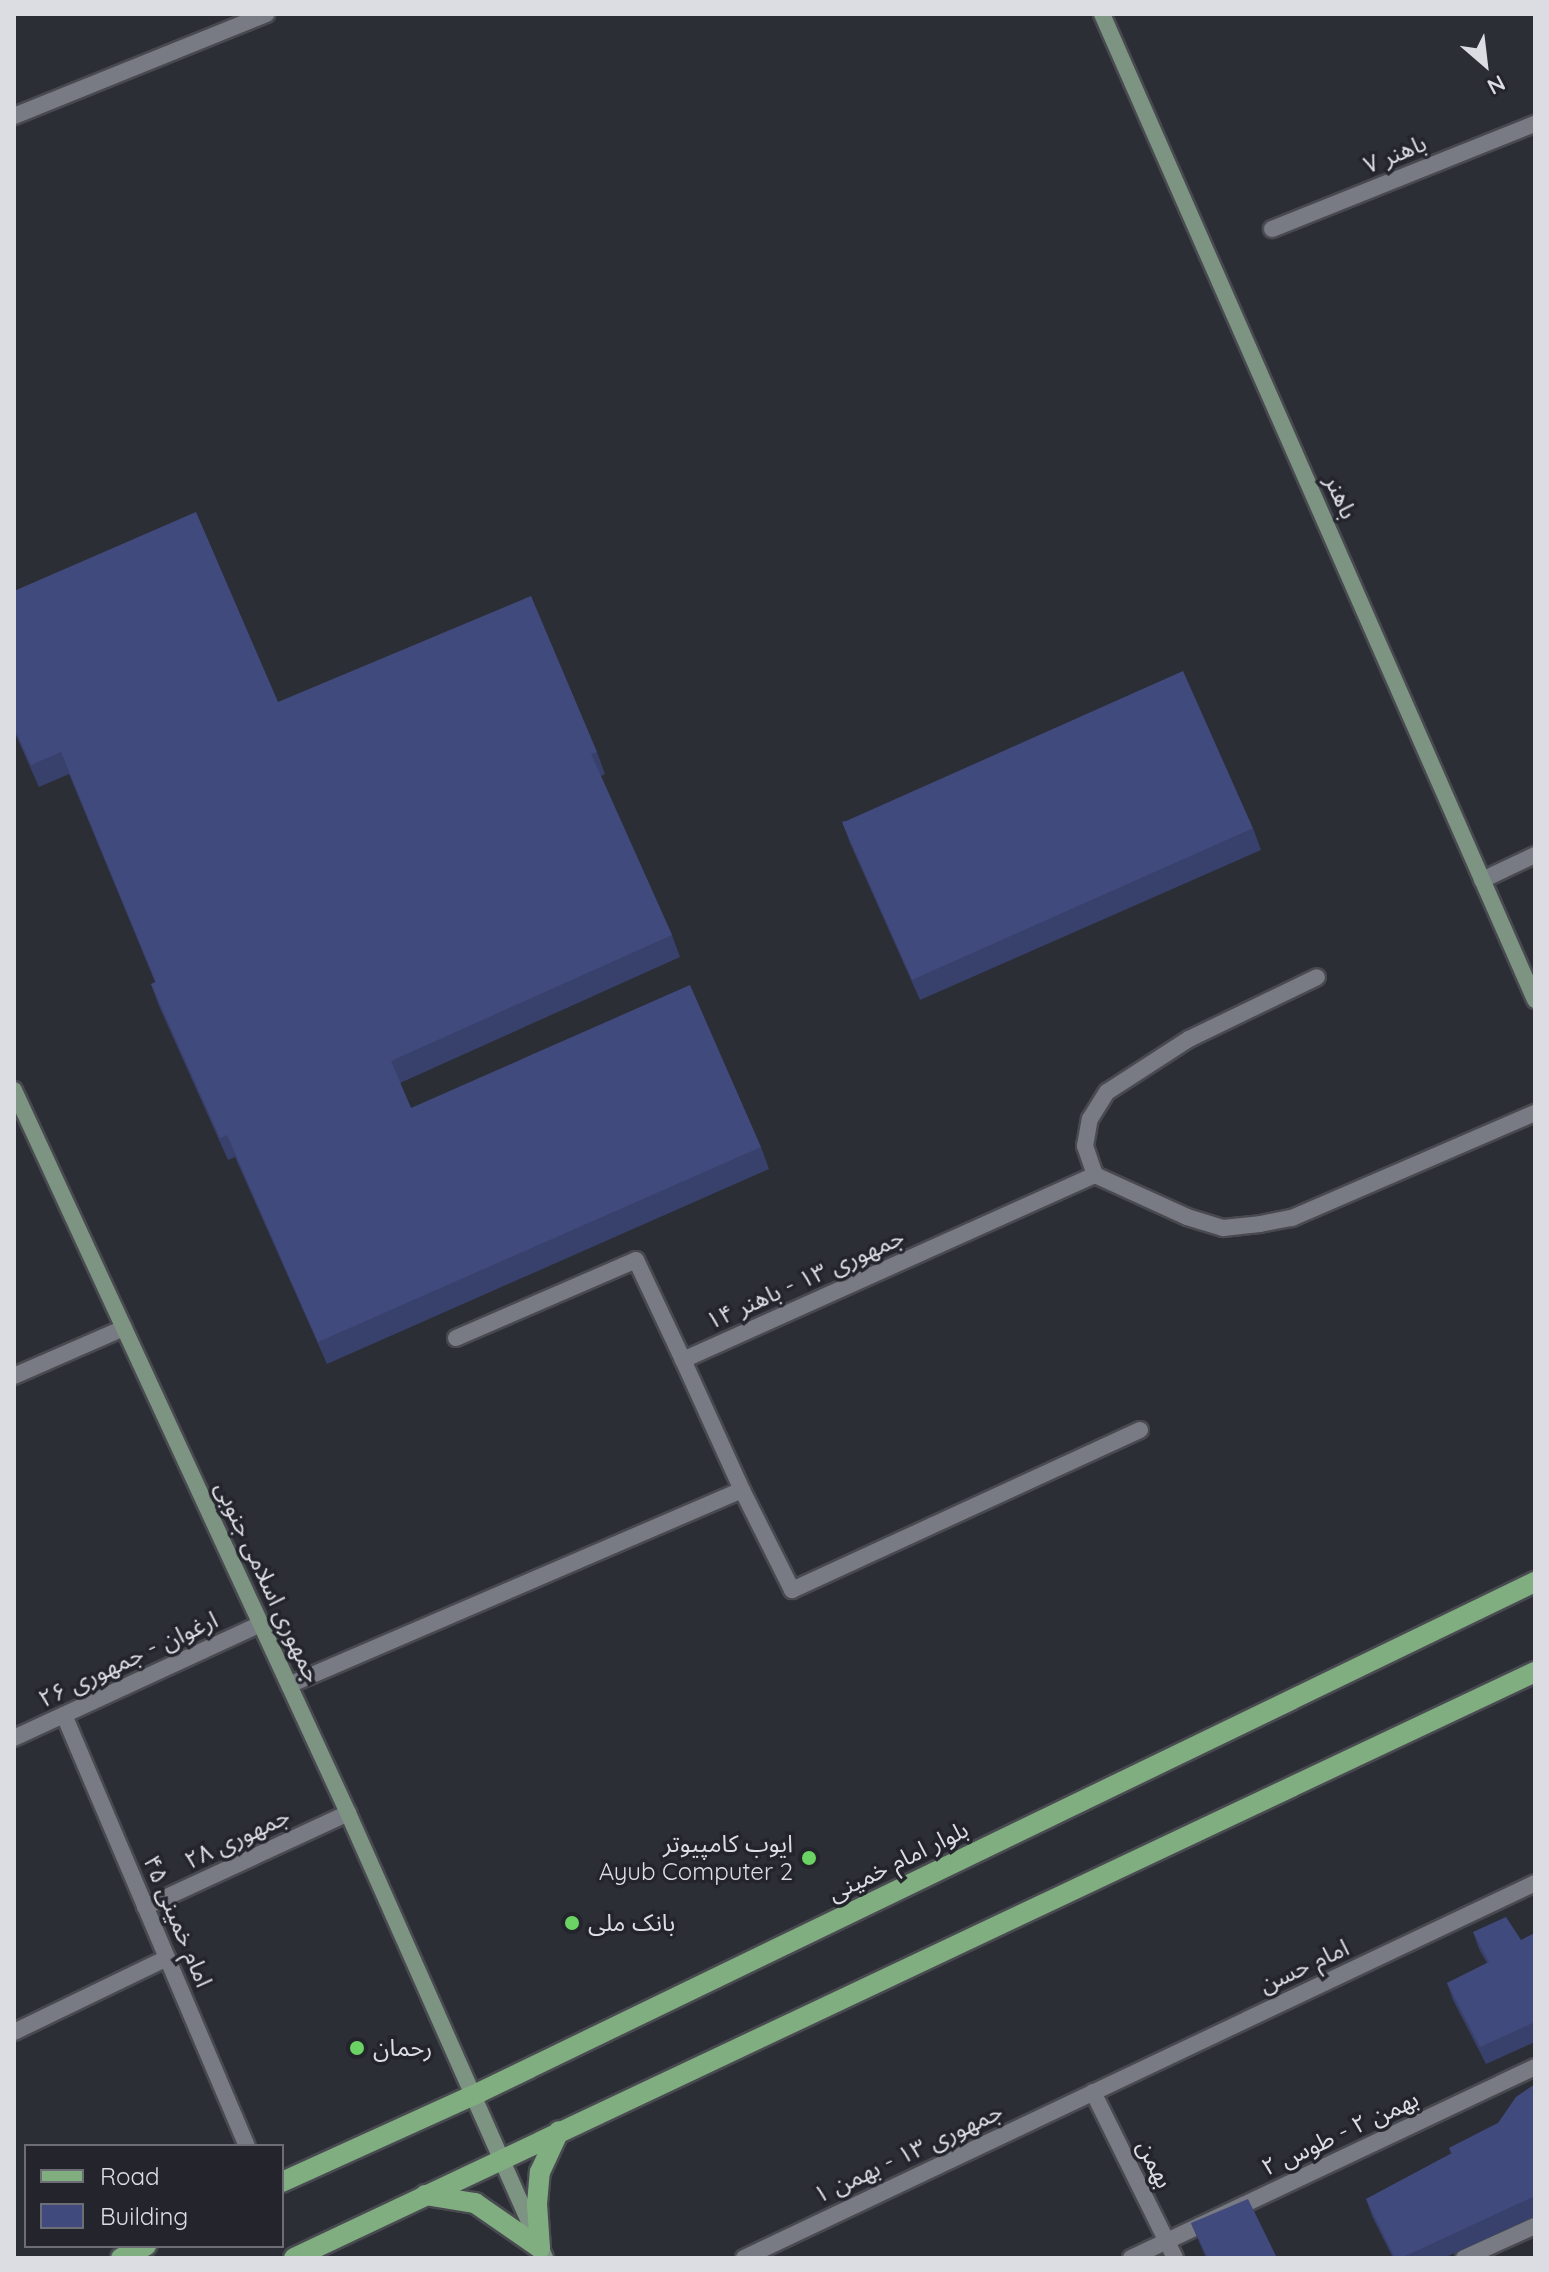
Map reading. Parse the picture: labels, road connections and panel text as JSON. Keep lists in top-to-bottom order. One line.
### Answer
{"streets":{"main road":["بلوار امام خمینی"],"street":["باهنر ۷","باهنر","جمهوری ۱۳ - باهنر ۱۴","جمهوری اسلامی جنوبی","ارغوان - جمهوری ۲۶","جمهوری ۲۸","امام خمینی ۴۵","امام حسن","بهمن ۲ - طوس ۲","جمهوری ۱۳ - بهمن ۱","بهمن"]},"crossings":[["جمهوری اسلامی جنوبی","ارغوان - جمهوری ۲۶"],["جمهوری اسلامی جنوبی","جمهوری ۲۸"],["جمهوری اسلامی جنوبی","بلوار امام خمینی"],["ارغوان - جمهوری ۲۶","امام خمینی ۴۵"],["جمهوری ۲۸","امام خمینی ۴۵"],["امام حسن","جمهوری ۱۳ - بهمن ۱"],["امام حسن","بهمن"],["بهمن ۲ - طوس ۲","بهمن"],["جمهوری ۱۳ - بهمن ۱","بهمن"]],"places":["ایوب کامپیوتر Ayub Computer 2","بانک ملی","رحمان"],"legend":["Road","Building"],"north":"bottom right"}
